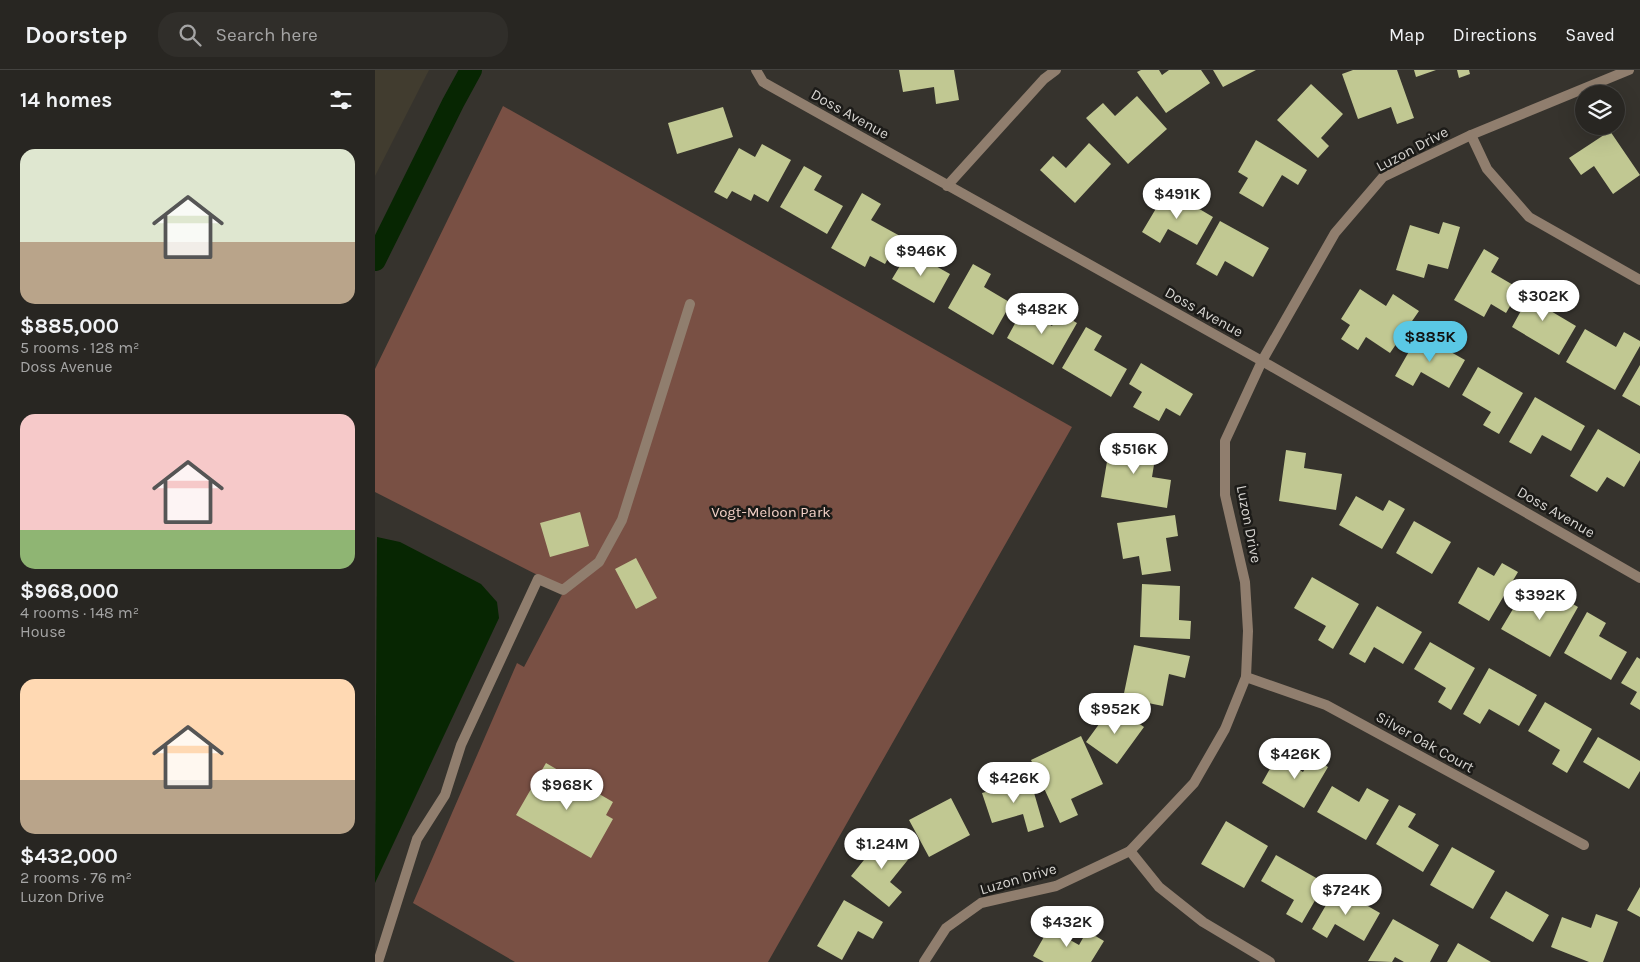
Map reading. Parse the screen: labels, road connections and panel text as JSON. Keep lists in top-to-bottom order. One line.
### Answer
{"streets":{"street":["Doss Avenue","Luzon Drive","Silver Oak Court"]},"crossings":[["Doss Avenue","Luzon Drive"],["Luzon Drive","Silver Oak Court"]],"parks":["Vogt-Meloon Park"],"page":{"header":"Doorstep","search":"Search here","nav":["Map","Directions","Saved"],"heading":"14 homes","list":[{"name":"$885,000","note":"5 rooms · 128 m² · Doss Avenue"},{"name":"$968,000","note":"4 rooms · 148 m² · House"},{"name":"$432,000","note":"2 rooms · 76 m² · Luzon Drive"}],"price":["$491K","$946K","$302K","$482K","$885K","$516K","$392K","$952K","$426K","$426K","$968K","$1.24M","$724K","$432K"]}}
